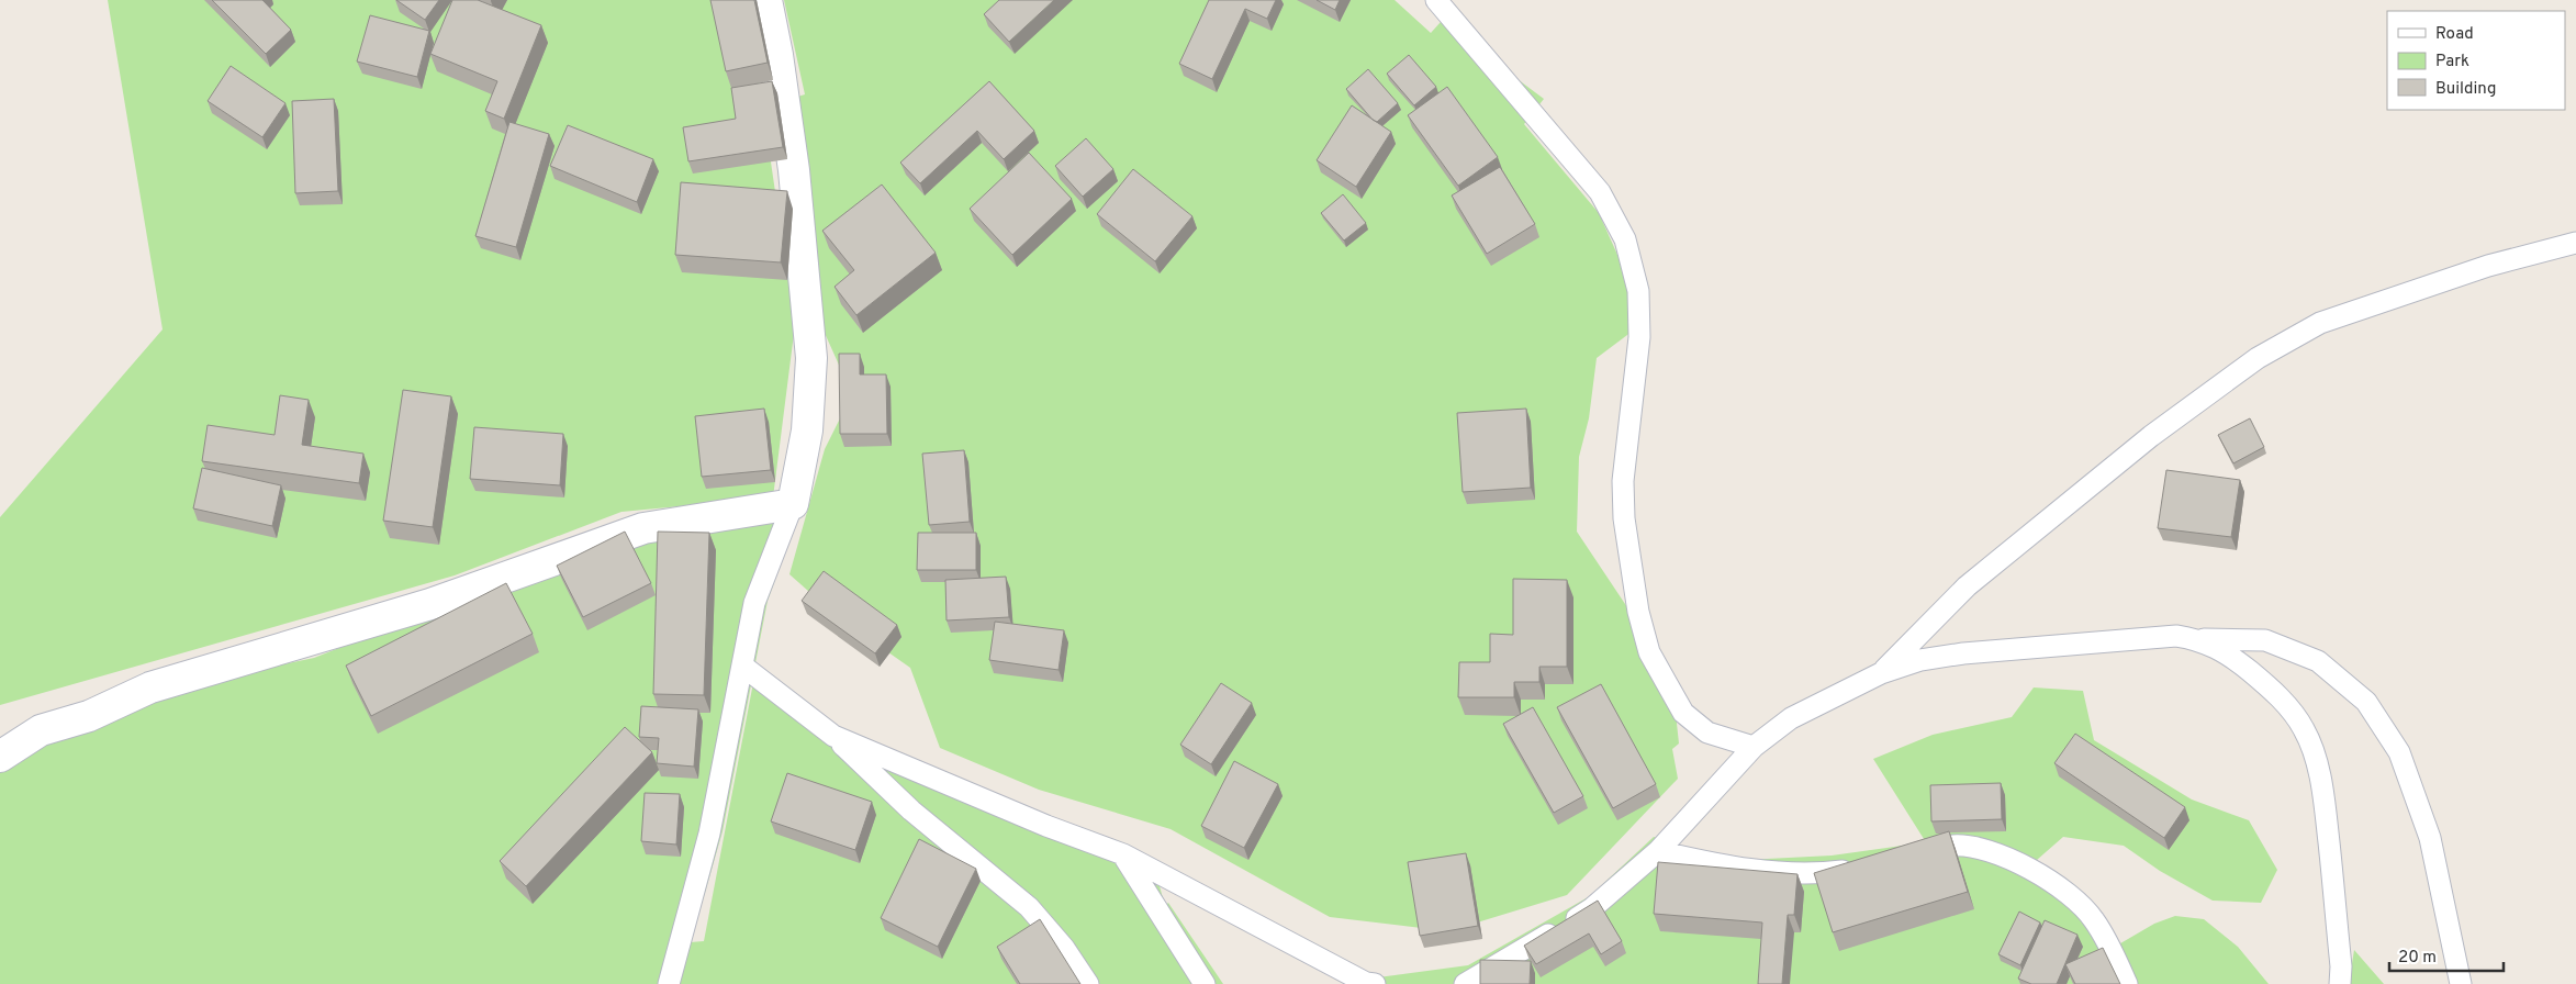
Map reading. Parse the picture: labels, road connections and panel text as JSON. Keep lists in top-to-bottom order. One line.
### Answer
{"legend":["Road","Park","Building"],"scale_bar":"20 m"}
